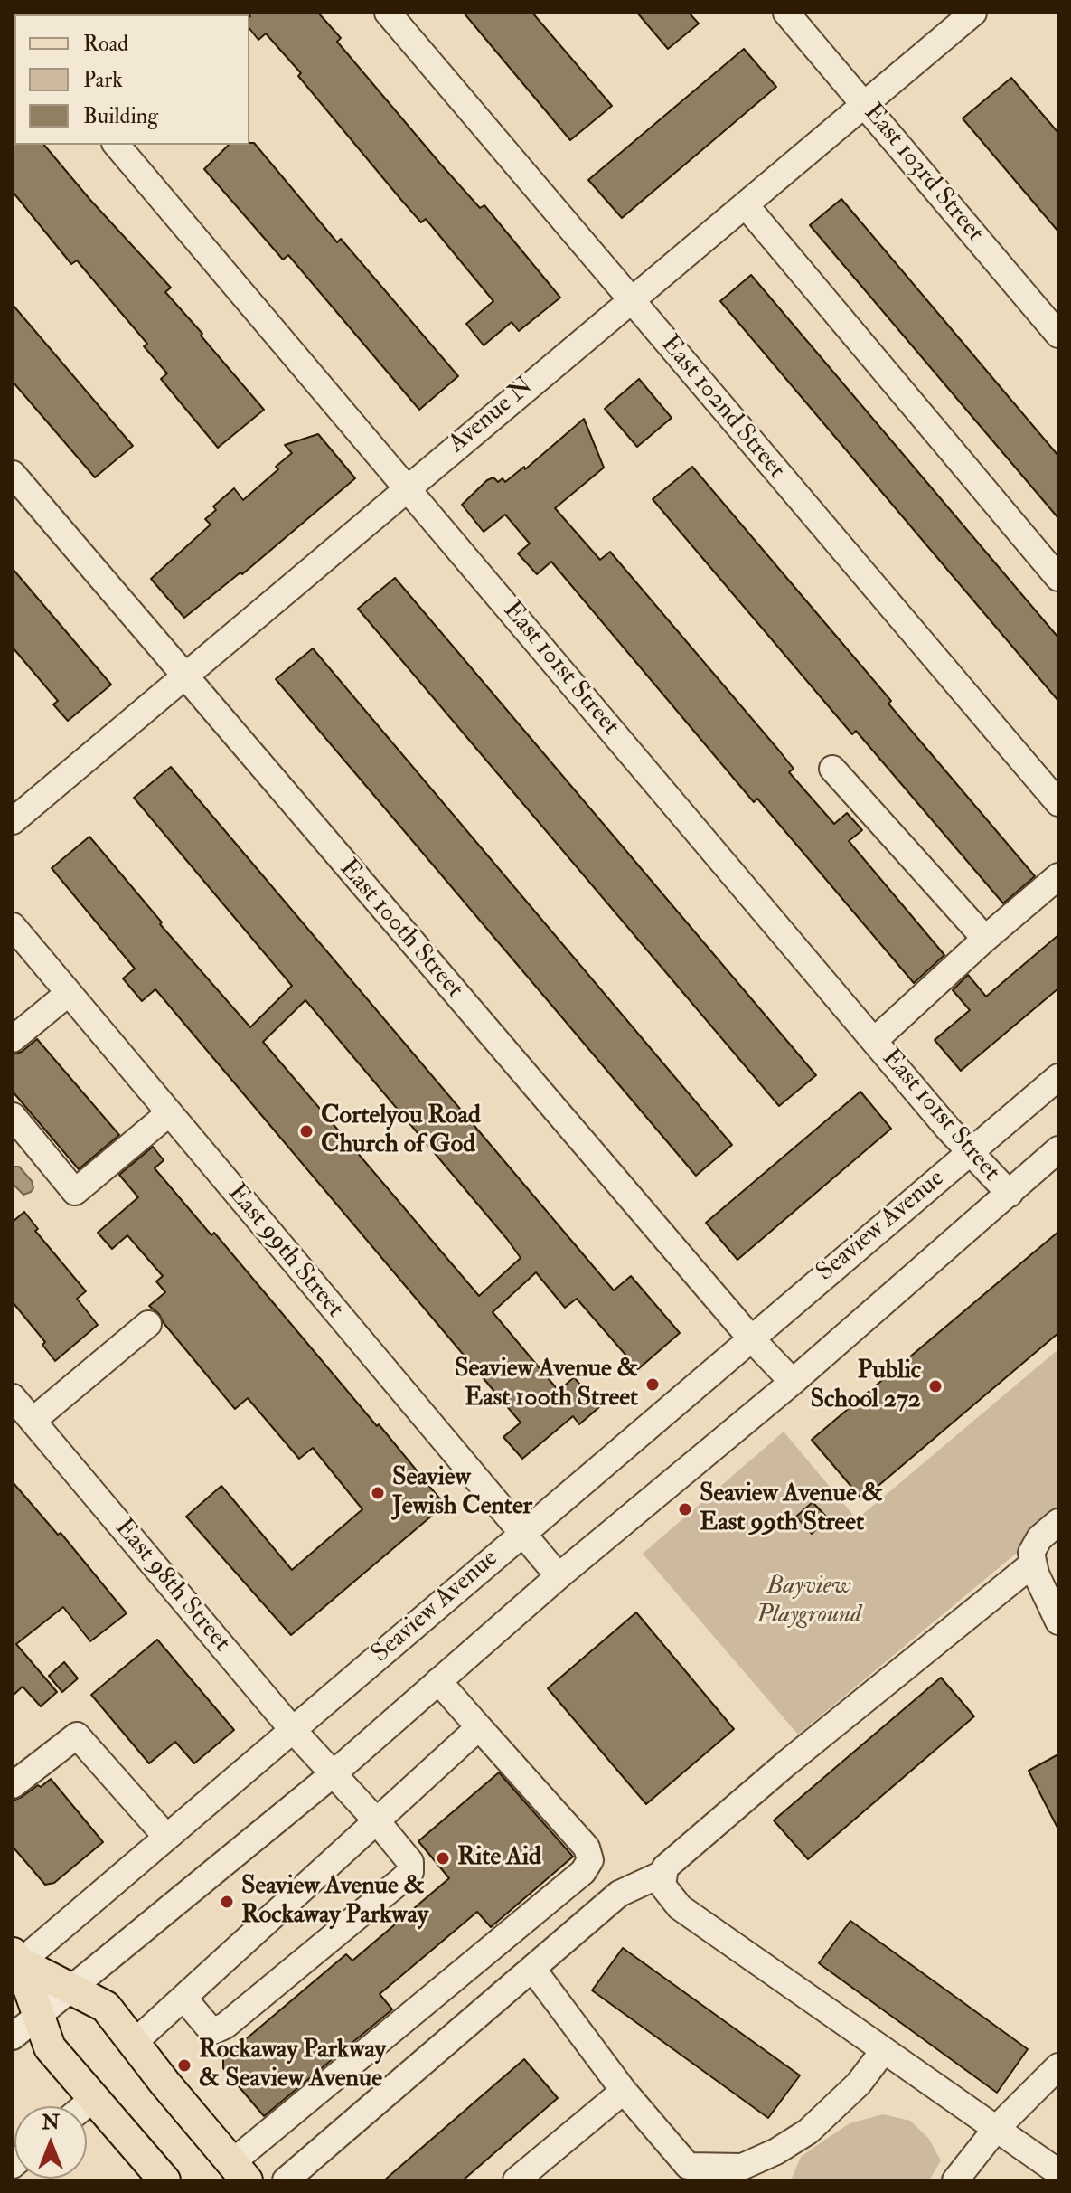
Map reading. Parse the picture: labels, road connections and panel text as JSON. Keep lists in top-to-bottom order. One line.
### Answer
{"streets":{"street":["East 103rd Street","East 102nd Street","Avenue N","East 101st Street","East 100th Street","Seaview Avenue","East 99th Street","East 98th Street"]},"crossings":[["East 103rd Street","Avenue N"],["East 102nd Street","Avenue N"],["Avenue N","East 101st Street"],["Avenue N","East 100th Street"],["East 101st Street","Seaview Avenue"],["East 100th Street","Seaview Avenue"],["Seaview Avenue","East 99th Street"],["Seaview Avenue","East 98th Street"]],"parks":["Bayview Playground"],"places":["Cortelyou Road Church of God","Seaview Avenue & East 100th Street","Public School 272","Seaview Jewish Center","Seaview Avenue & East 99th Street","Rite Aid","Seaview Avenue & Rockaway Parkway","Rockaway Parkway & Seaview Avenue"],"legend":["Road","Park","Building"],"north":"top"}
